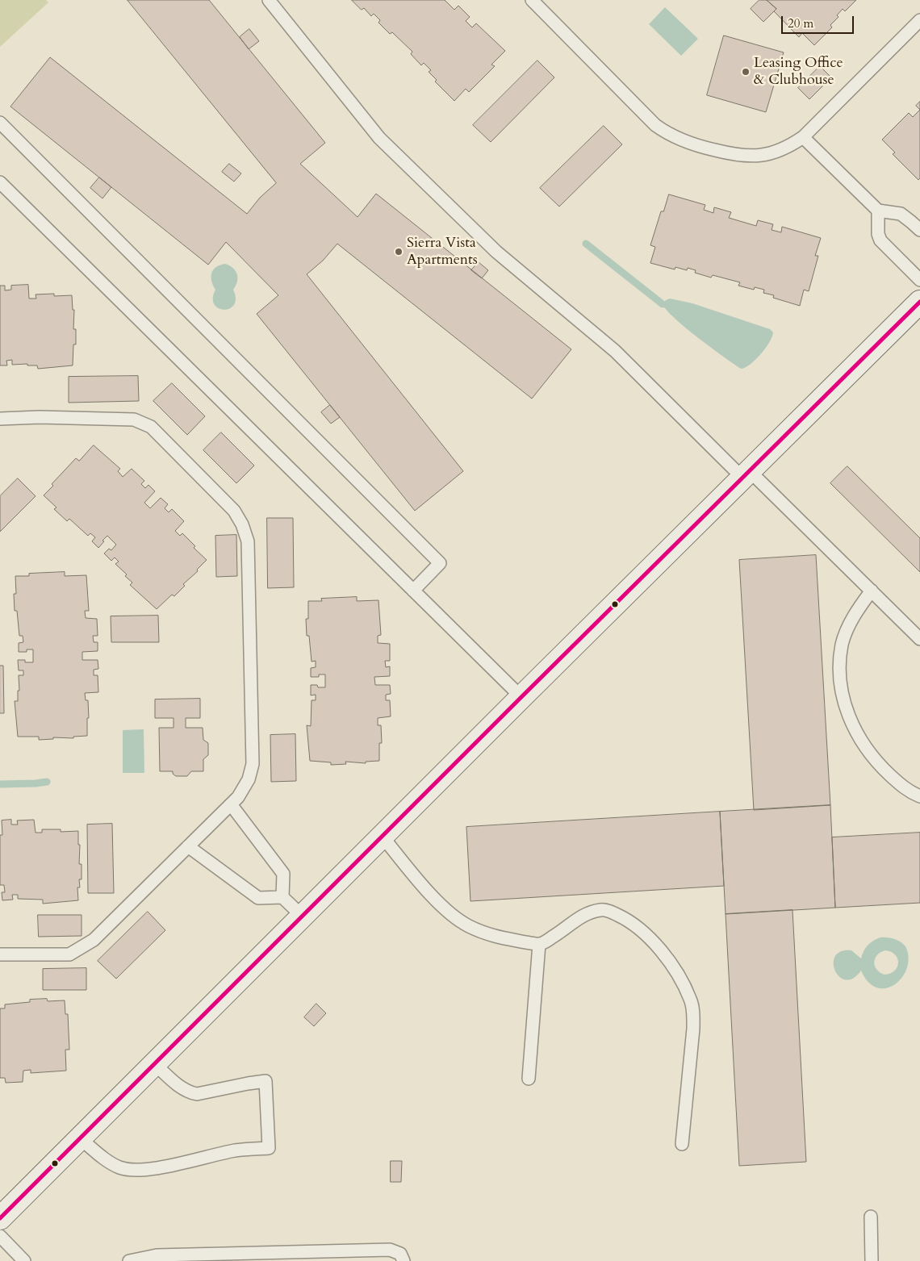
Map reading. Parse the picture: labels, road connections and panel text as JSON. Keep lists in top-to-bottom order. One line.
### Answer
{"places":["Leasing Office & Clubhouse","Sierra Vista Apartments"],"scale_bar":"20 m"}
